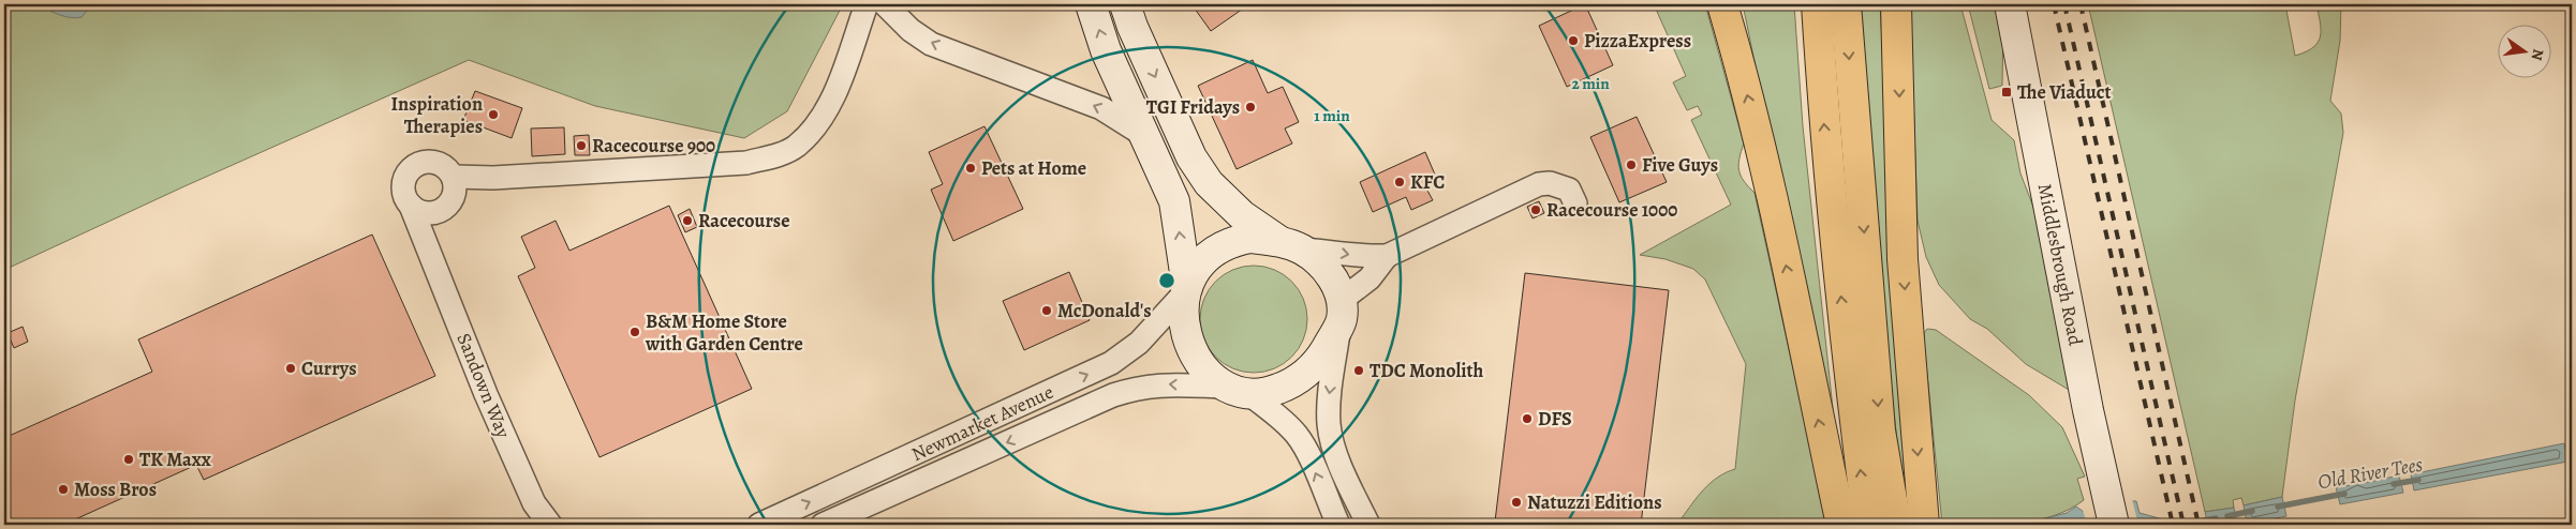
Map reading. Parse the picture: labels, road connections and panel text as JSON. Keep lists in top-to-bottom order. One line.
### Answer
{"streets":{"street":["Middlesbrough Road","Sandown Way","Newmarket Avenue"]},"water":["Old River Tees"],"places":{"other":["PizzaExpress","TGI Fridays","Inspiration Therapies","Racecourse 900","Five Guys","Pets at Home","KFC","Racecourse 1000","Racecourse","McDonald's","B&M Home Store with Garden Centre","Currys","TDC Monolith","DFS","TK Maxx","Moss Bros","Natuzzi Editions"],"transit":["The Viaduct"]},"north":"right","rings":["2 min","1 min"]}
